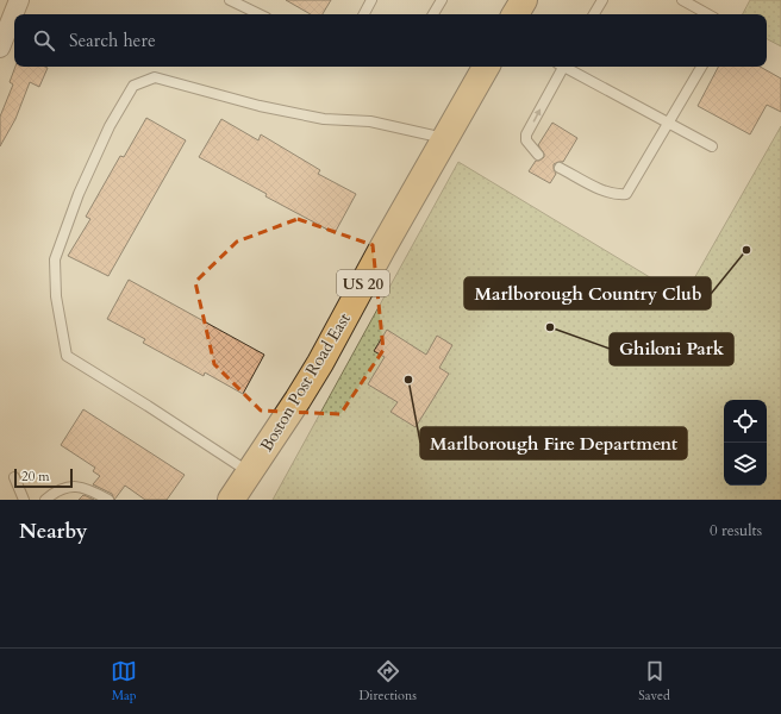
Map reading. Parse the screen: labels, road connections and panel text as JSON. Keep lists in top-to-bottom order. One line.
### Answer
{"streets":{"main road":["US 20","Boston Post Road East"]},"places":["Marlborough Country Club","Ghiloni Park","Marlborough Fire Department"],"scale_bar":"20 m","page":{"search":"Search here","scale":"20 m","heading":["Nearby","0 results"],"nav":["Map","Directions","Saved"]}}
